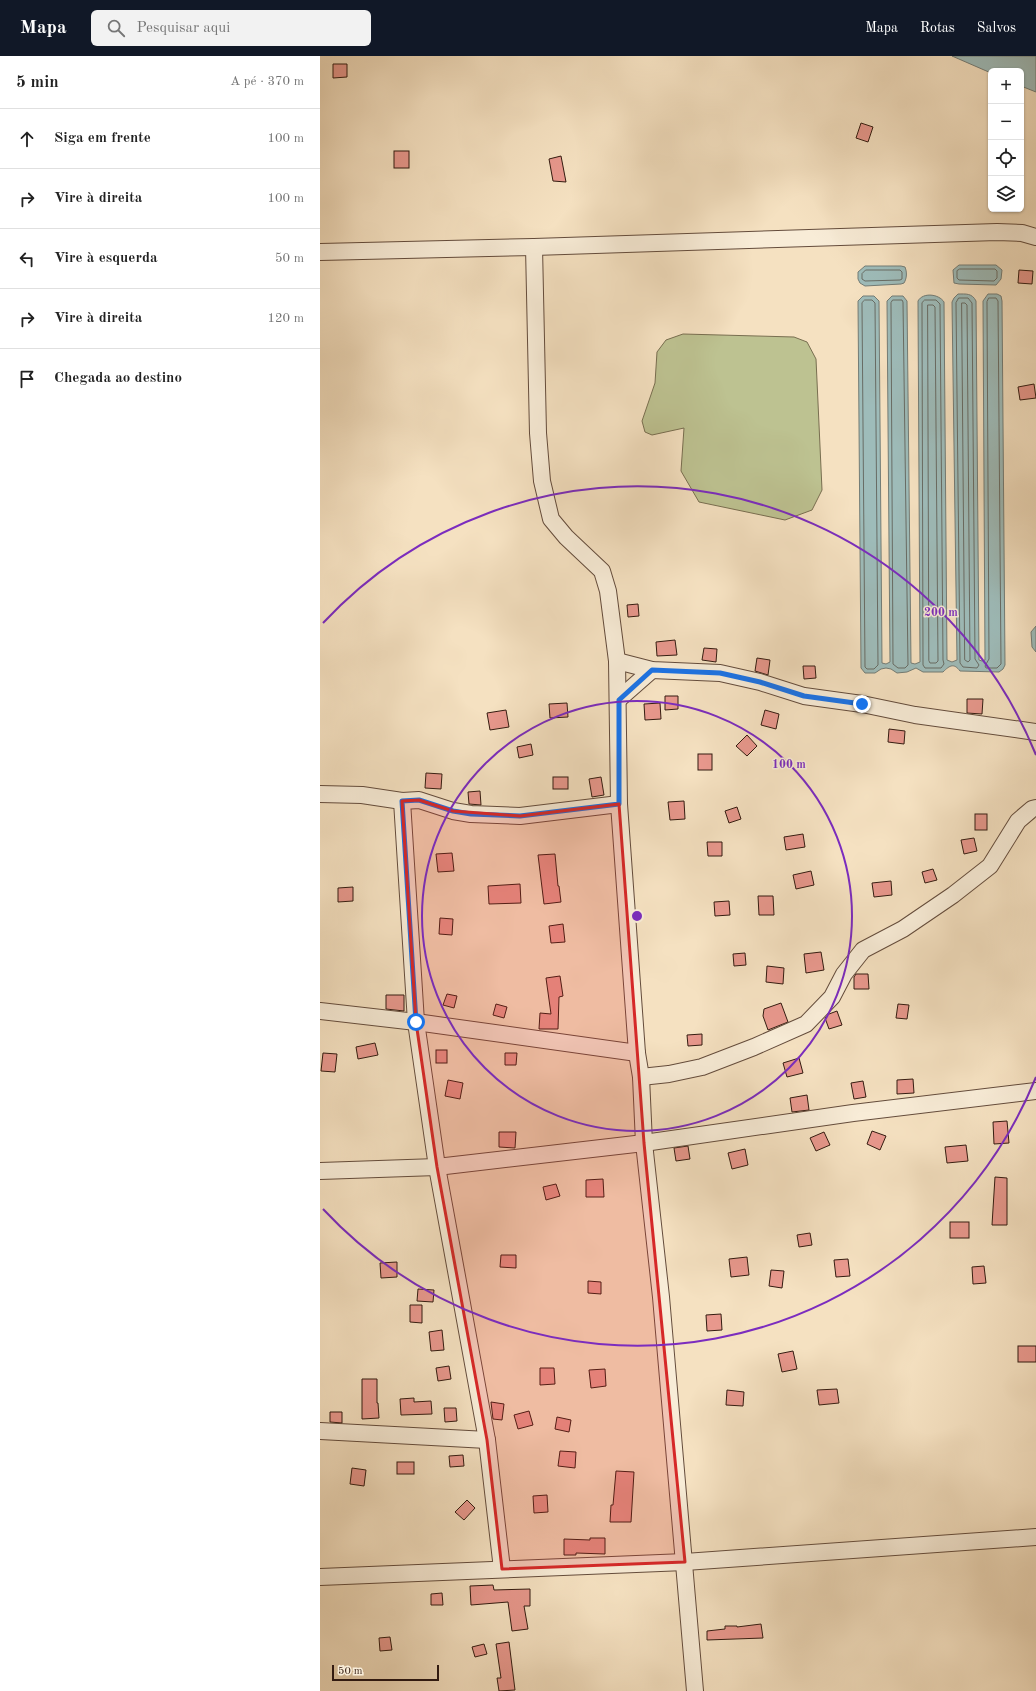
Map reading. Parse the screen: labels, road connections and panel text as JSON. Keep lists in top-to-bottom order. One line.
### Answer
{"scale_bar":"50 m","page":{"header":"Mapa","search":"Pesquisar aqui","nav":["Mapa","Rotas","Salvos"],"heading":["5 min","A pé · 370 m"],"map_buttons":["+","−"],"list":[["Siga em frente","100 m"],["Vire à direita","100 m"],["Vire à esquerda","50 m"],["Vire à direita","120 m"],"Chegada ao destino"],"scale":"50 m"},"rings":["200 m","100 m"]}
